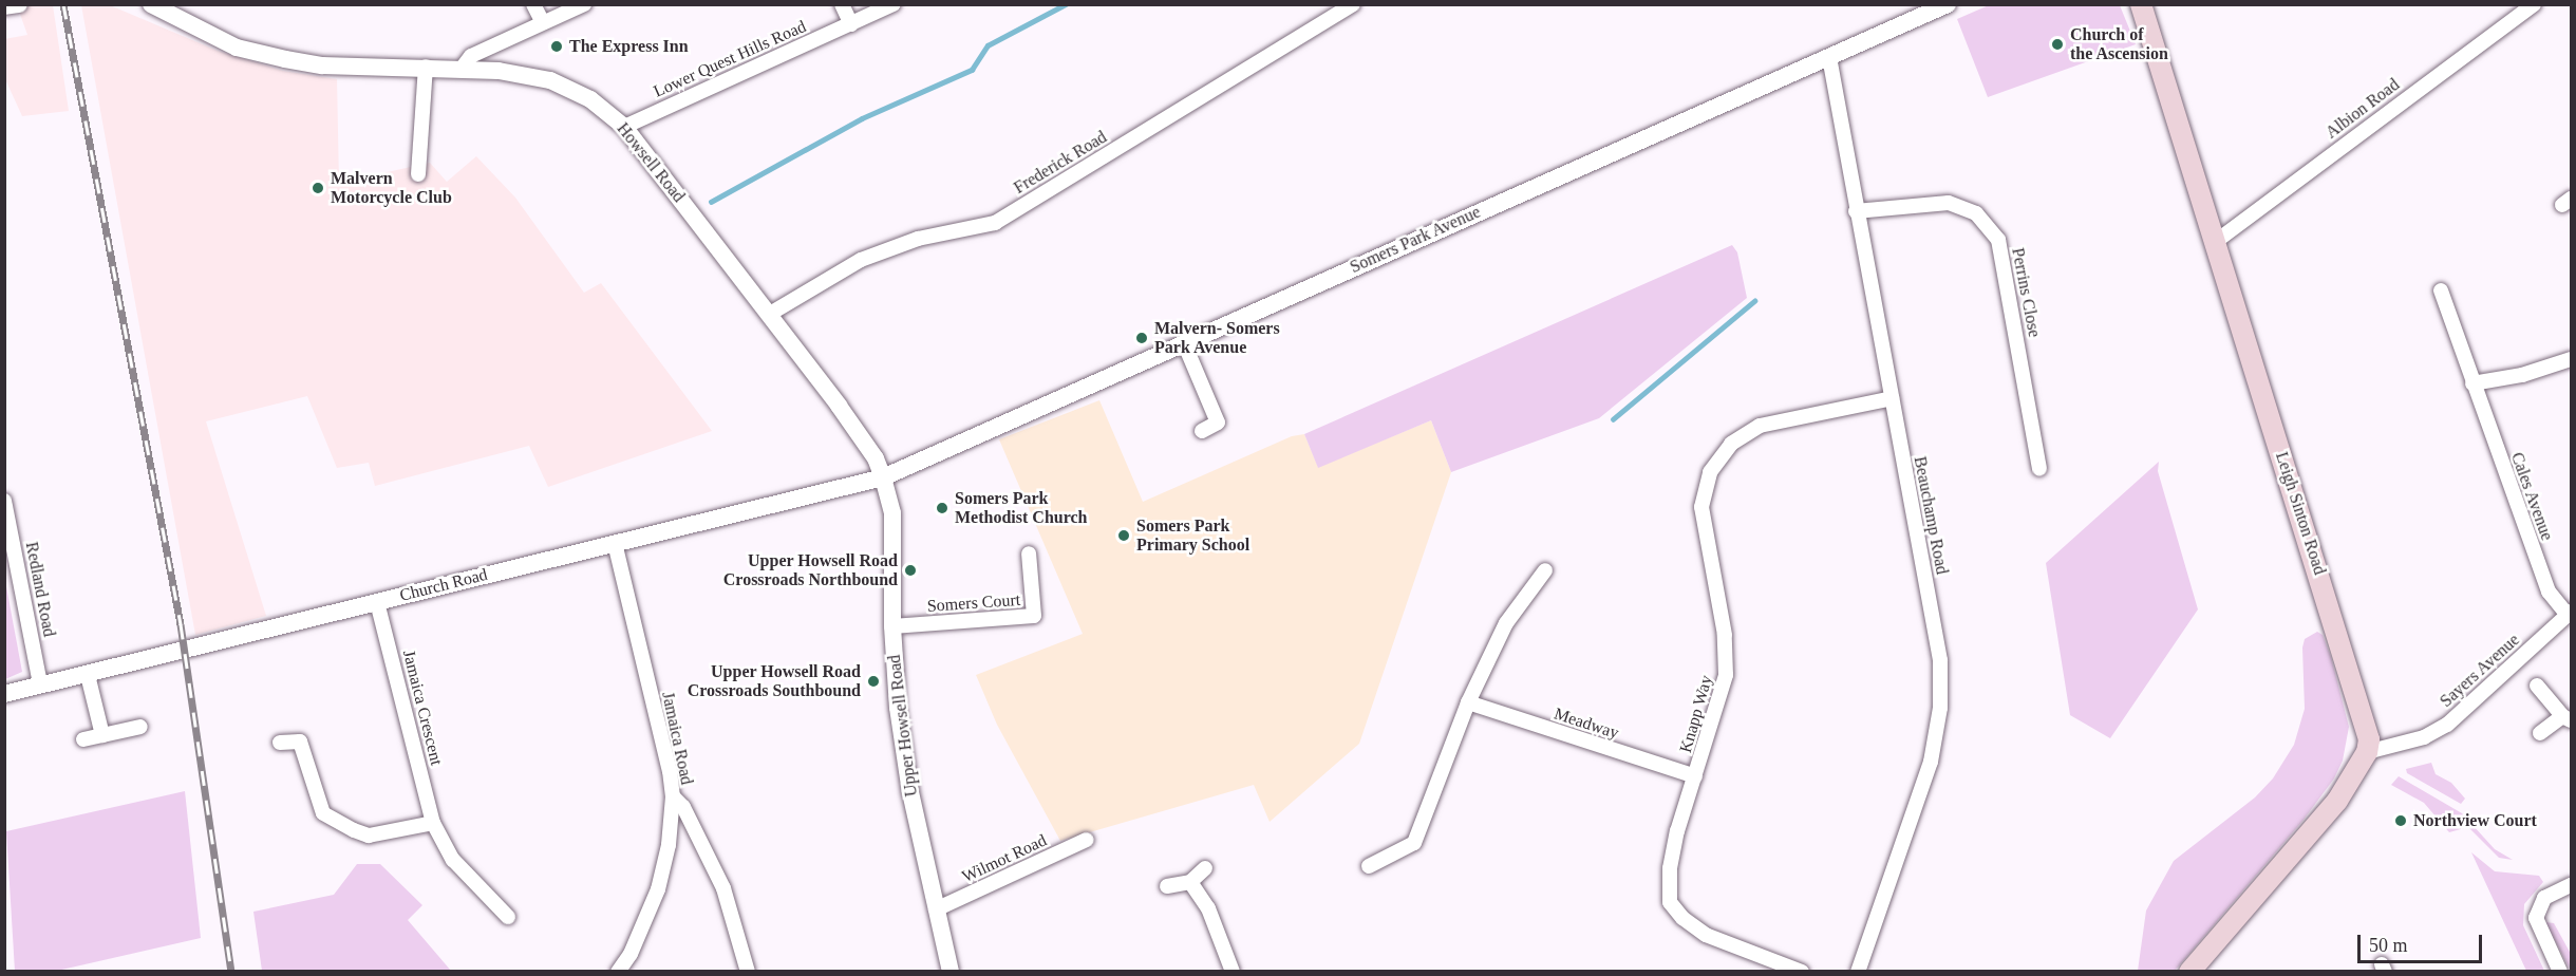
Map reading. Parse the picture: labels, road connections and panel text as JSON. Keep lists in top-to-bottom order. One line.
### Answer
{"streets":{"main road":["Leigh Sinton Road"],"street":["Lower Quest Hills Road","Albion Road","Howsell Road","Frederick Road","Somers Park Avenue","Perrins Close","Cales Avenue","Beauchamp Road","Church Road","Redland Road","Somers Court","Sayers Avenue","Jamaica Crescent","Knapp Way","Meadway","Upper Howsell Road","Jamaica Road","Wilmot Road"]},"crossings":[["Lower Quest Hills Road","Howsell Road"],["Albion Road","Leigh Sinton Road"],["Howsell Road","Frederick Road"],["Howsell Road","Somers Park Avenue"],["Howsell Road","Church Road"],["Howsell Road","Upper Howsell Road"],["Somers Park Avenue","Beauchamp Road"],["Somers Park Avenue","Church Road"],["Somers Park Avenue","Upper Howsell Road"],["Perrins Close","Beauchamp Road"],["Cales Avenue","Sayers Avenue"],["Leigh Sinton Road","Sayers Avenue"],["Beauchamp Road","Knapp Way"],["Church Road","Redland Road"],["Church Road","Jamaica Crescent"],["Church Road","Upper Howsell Road"],["Church Road","Jamaica Road"],["Somers Court","Upper Howsell Road"],["Knapp Way","Meadway"],["Upper Howsell Road","Wilmot Road"]],"places":["Church of the Ascension","The Express Inn","Malvern Motorcycle Club","Malvern- Somers Park Avenue","Somers Park Methodist Church","Somers Park Primary School","Upper Howsell Road Crossroads Northbound","Upper Howsell Road Crossroads Southbound","Northview Court"],"scale_bar":"50 m"}
